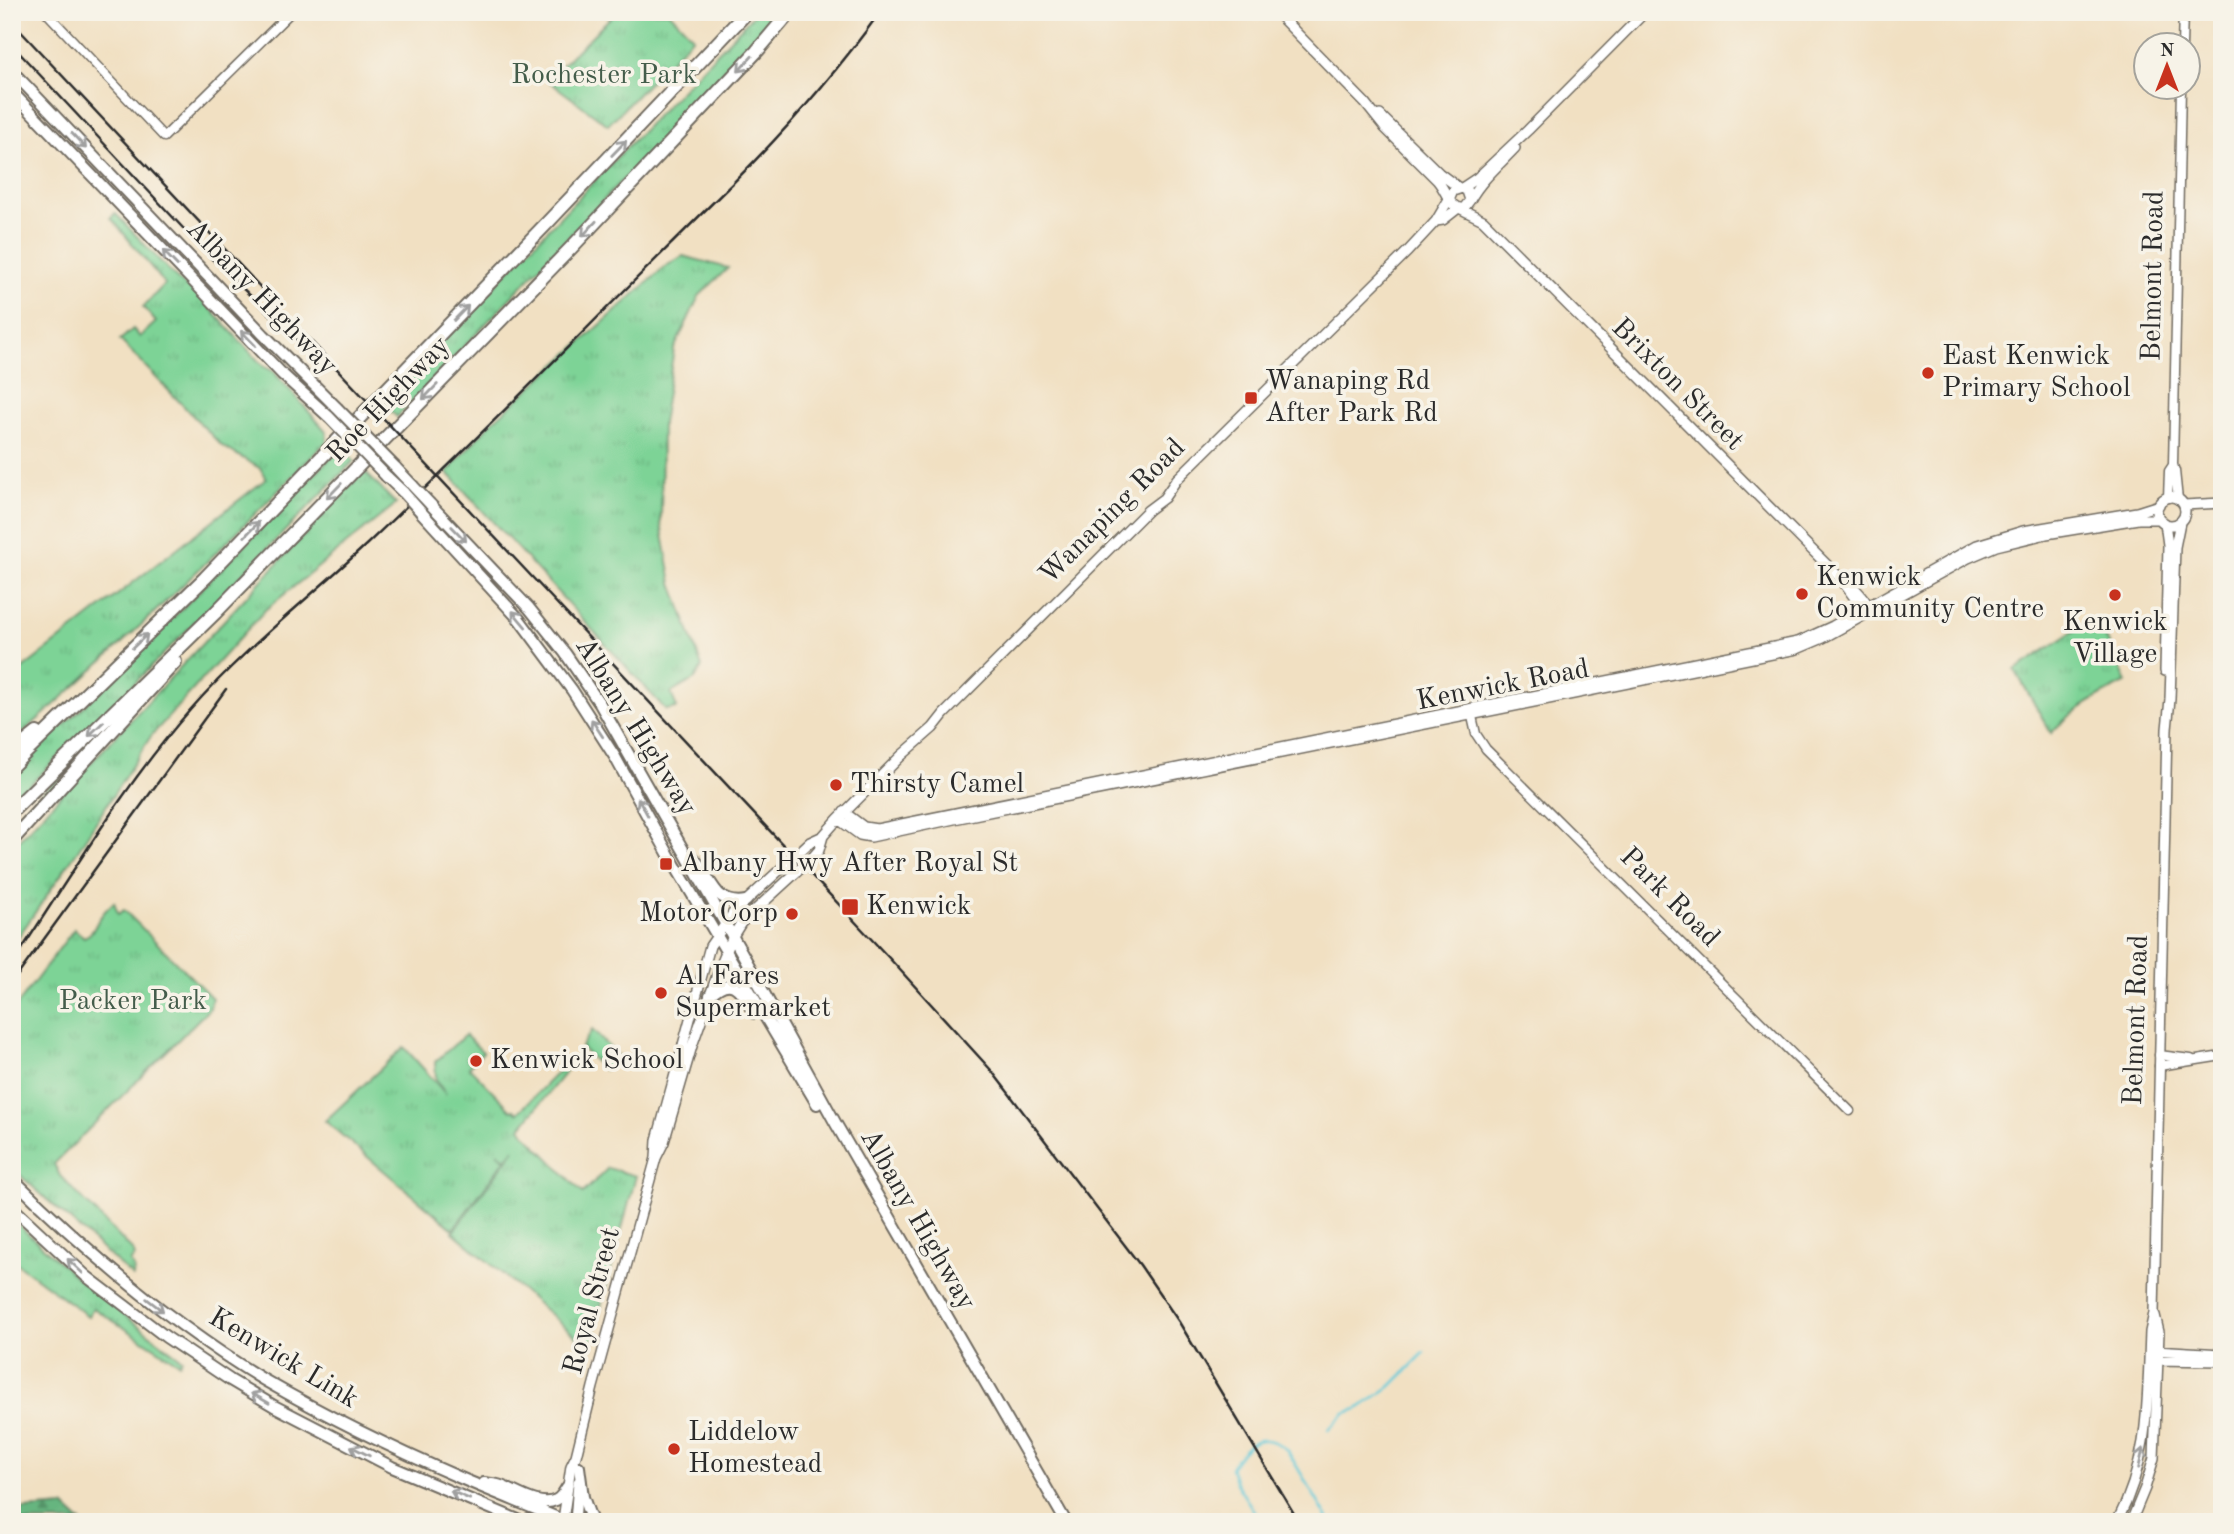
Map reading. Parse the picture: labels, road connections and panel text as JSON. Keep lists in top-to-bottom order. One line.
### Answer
{"streets":{"highway":["Albany Highway","Roe Highway","Kenwick Link"],"main road":["Belmont Road","Brixton Street","Wanaping Road","Kenwick Road","Royal Street"],"street":["Park Road"]},"crossings":[["Belmont Road","Kenwick Road"],["Albany Highway","Wanaping Road"],["Albany Highway","Royal Street"],["Brixton Street","Wanaping Road"],["Brixton Street","Kenwick Road"],["Wanaping Road","Kenwick Road"],["Wanaping Road","Royal Street"],["Kenwick Road","Park Road"],["Royal Street","Kenwick Link"]],"parks":["Rochester Park","Packer Park"],"places":{"other":["East Kenwick Primary School","Kenwick Community Centre","Kenwick Village","Thirsty Camel","Motor Corp","Al Fares Supermarket","Kenwick School","Liddelow Homestead"],"transit":["Wanaping Rd After Park Rd","Albany Hwy After Royal St","Kenwick"]},"north":"top"}
